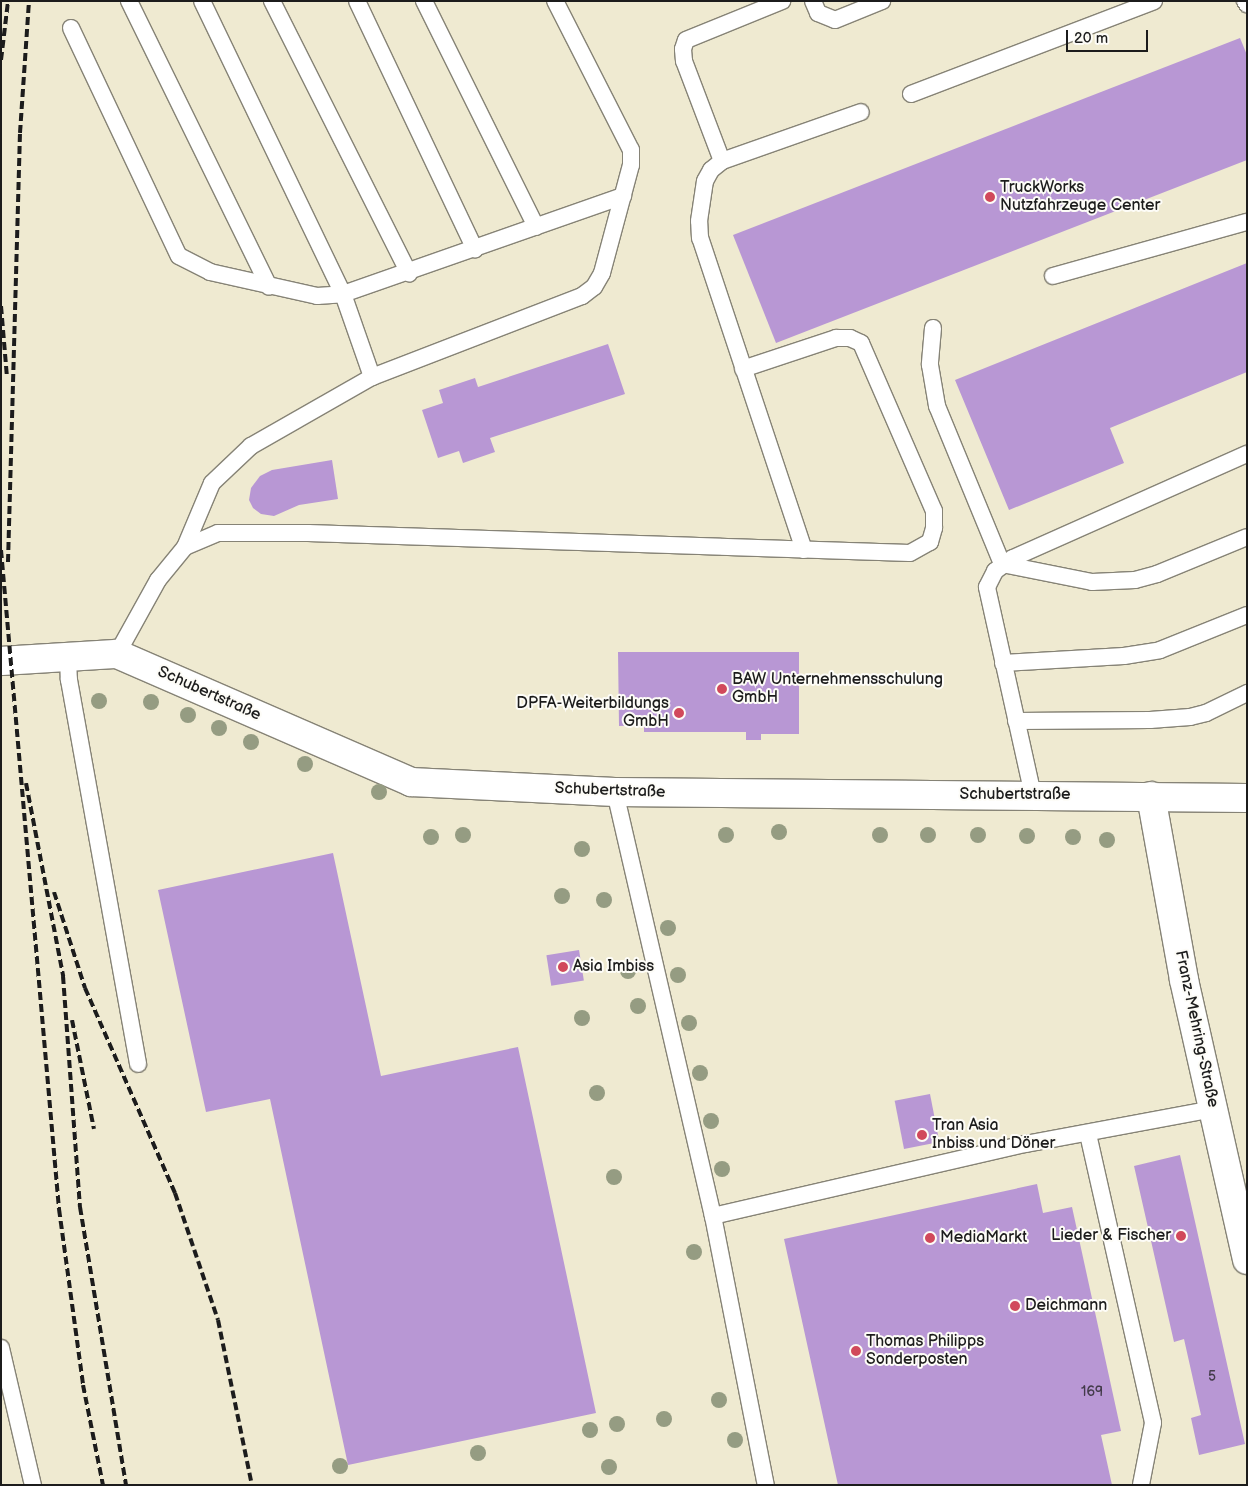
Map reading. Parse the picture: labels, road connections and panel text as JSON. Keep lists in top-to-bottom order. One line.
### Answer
{"streets":{"street":["Schubertstraße","Franz-Mehring-Straße"]},"crossings":[["Schubertstraße","Franz-Mehring-Straße"]],"places":["TruckWorks Nutzfahrzeuge Center","BAW Unternehmensschulung GmbH","DPFA-Weiterbildungs GmbH","Asia Imbiss","Tran Asia Inbiss und Döner","Lieder & Fischer","MediaMarkt","Deichmann","Thomas Philipps Sonderposten"],"house_numbers":["5","169"],"scale_bar":"20 m"}
